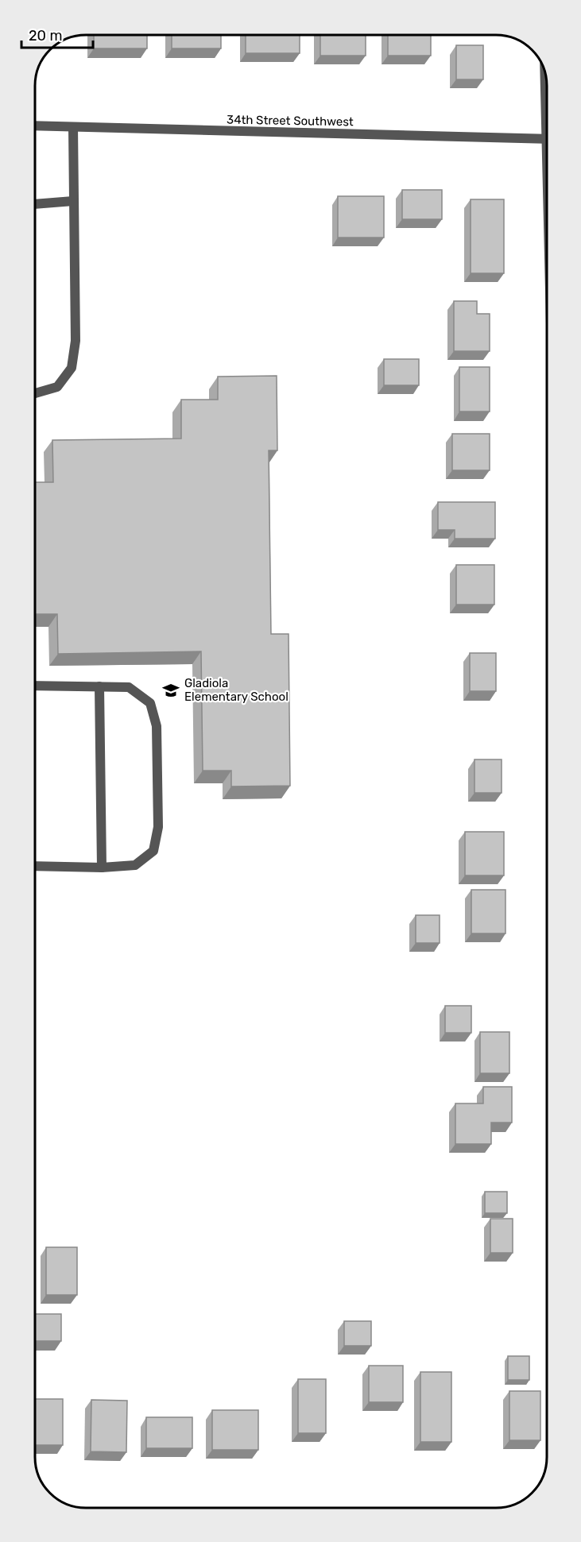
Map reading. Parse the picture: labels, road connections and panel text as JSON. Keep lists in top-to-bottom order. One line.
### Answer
{"streets":{"street":["34th Street Southwest"]},"places":{"school or university":["Gladiola Elementary School"]},"scale_bar":"20 m"}
